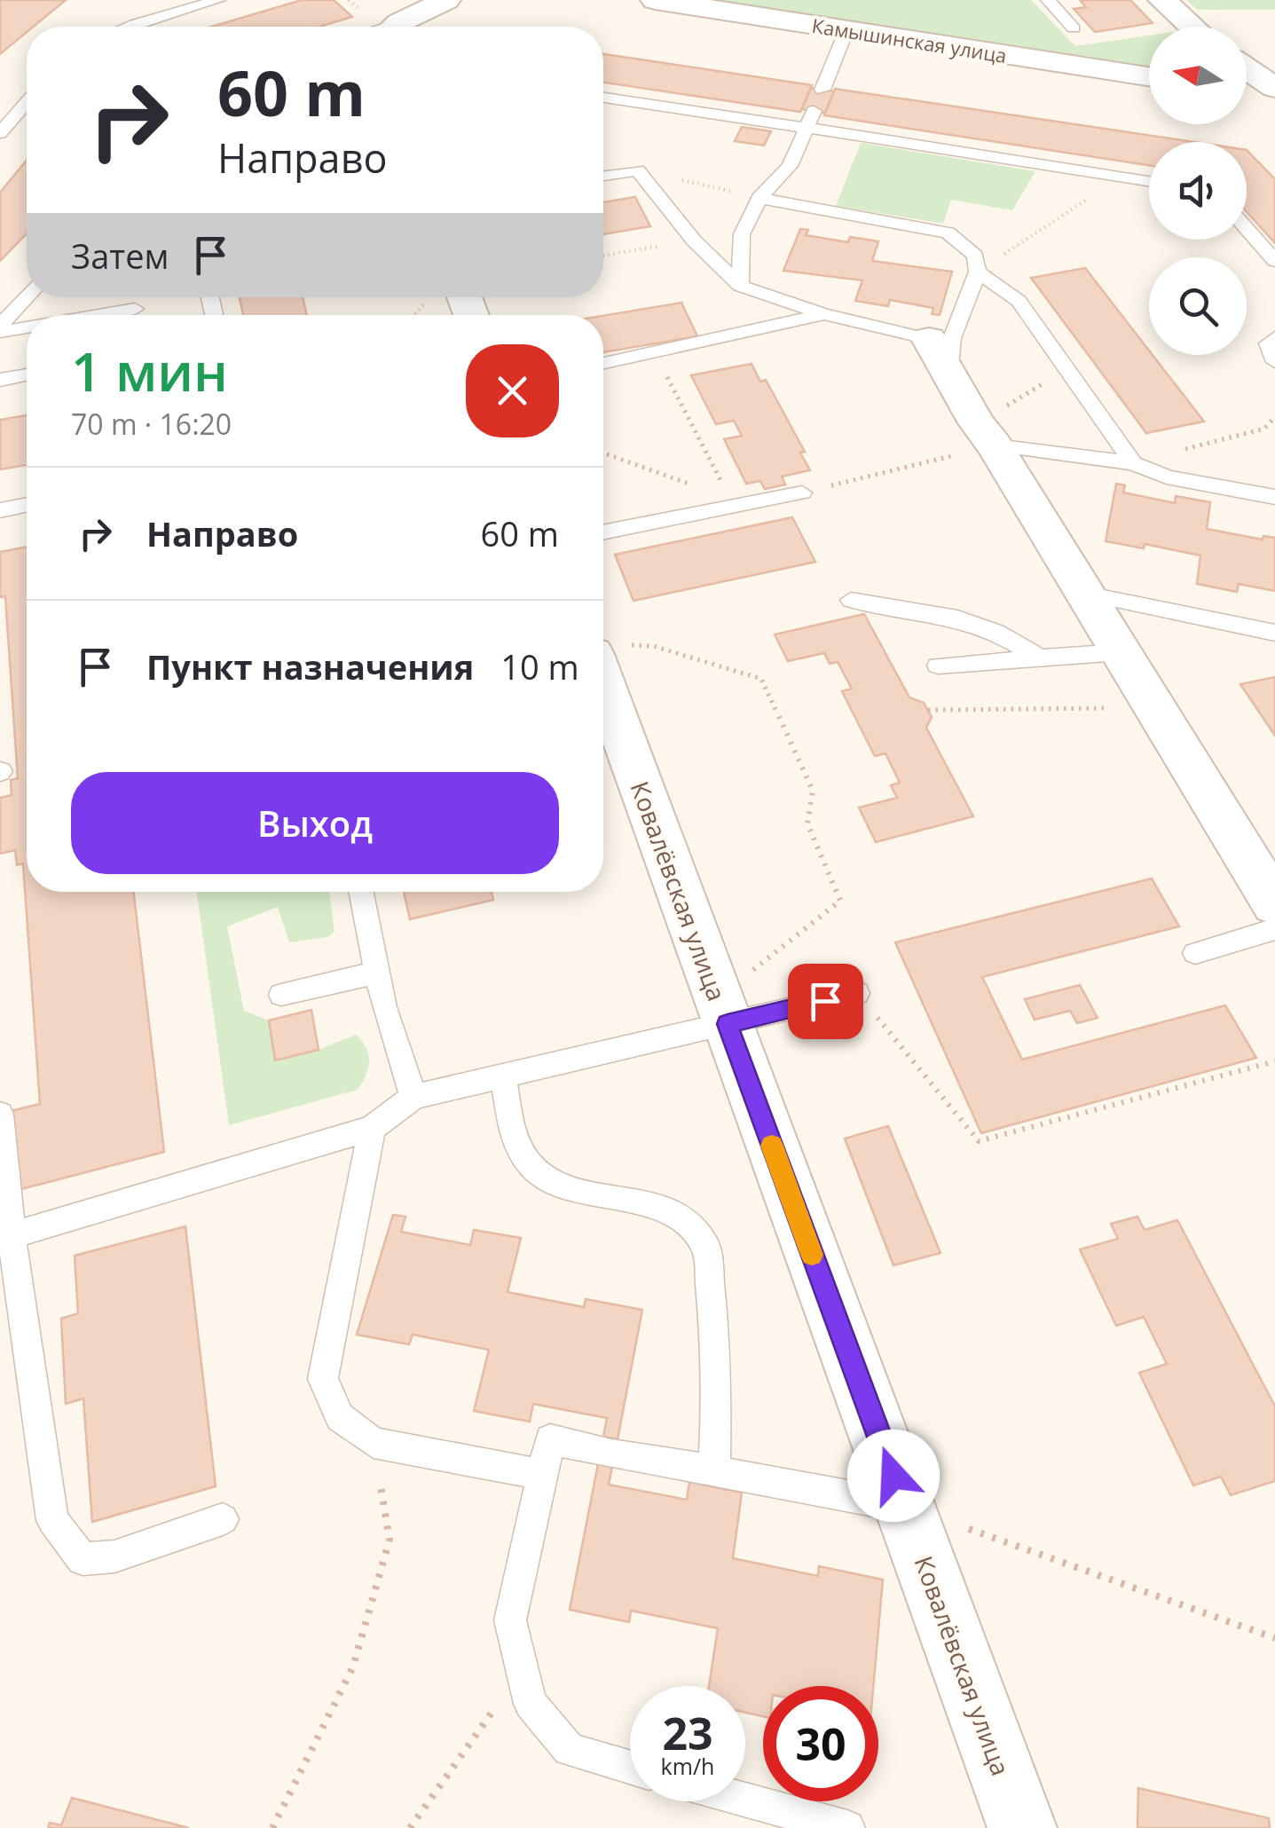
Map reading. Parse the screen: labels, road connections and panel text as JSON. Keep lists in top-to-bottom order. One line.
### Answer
{"streets":{"street":["Камышинская улица","Ковалёвская улица"]},"north":"left","page":{"turn":["60 m","Направо"],"then":"Затем","heading":["1 мин","70 m · 16:20"],"list":[{"name":"Направо","value":"60 m"},{"name":"Пункт назначения","value":"10 m"}],"buttons":"Выход","speed":"23 km/h","limit":"30"}}
